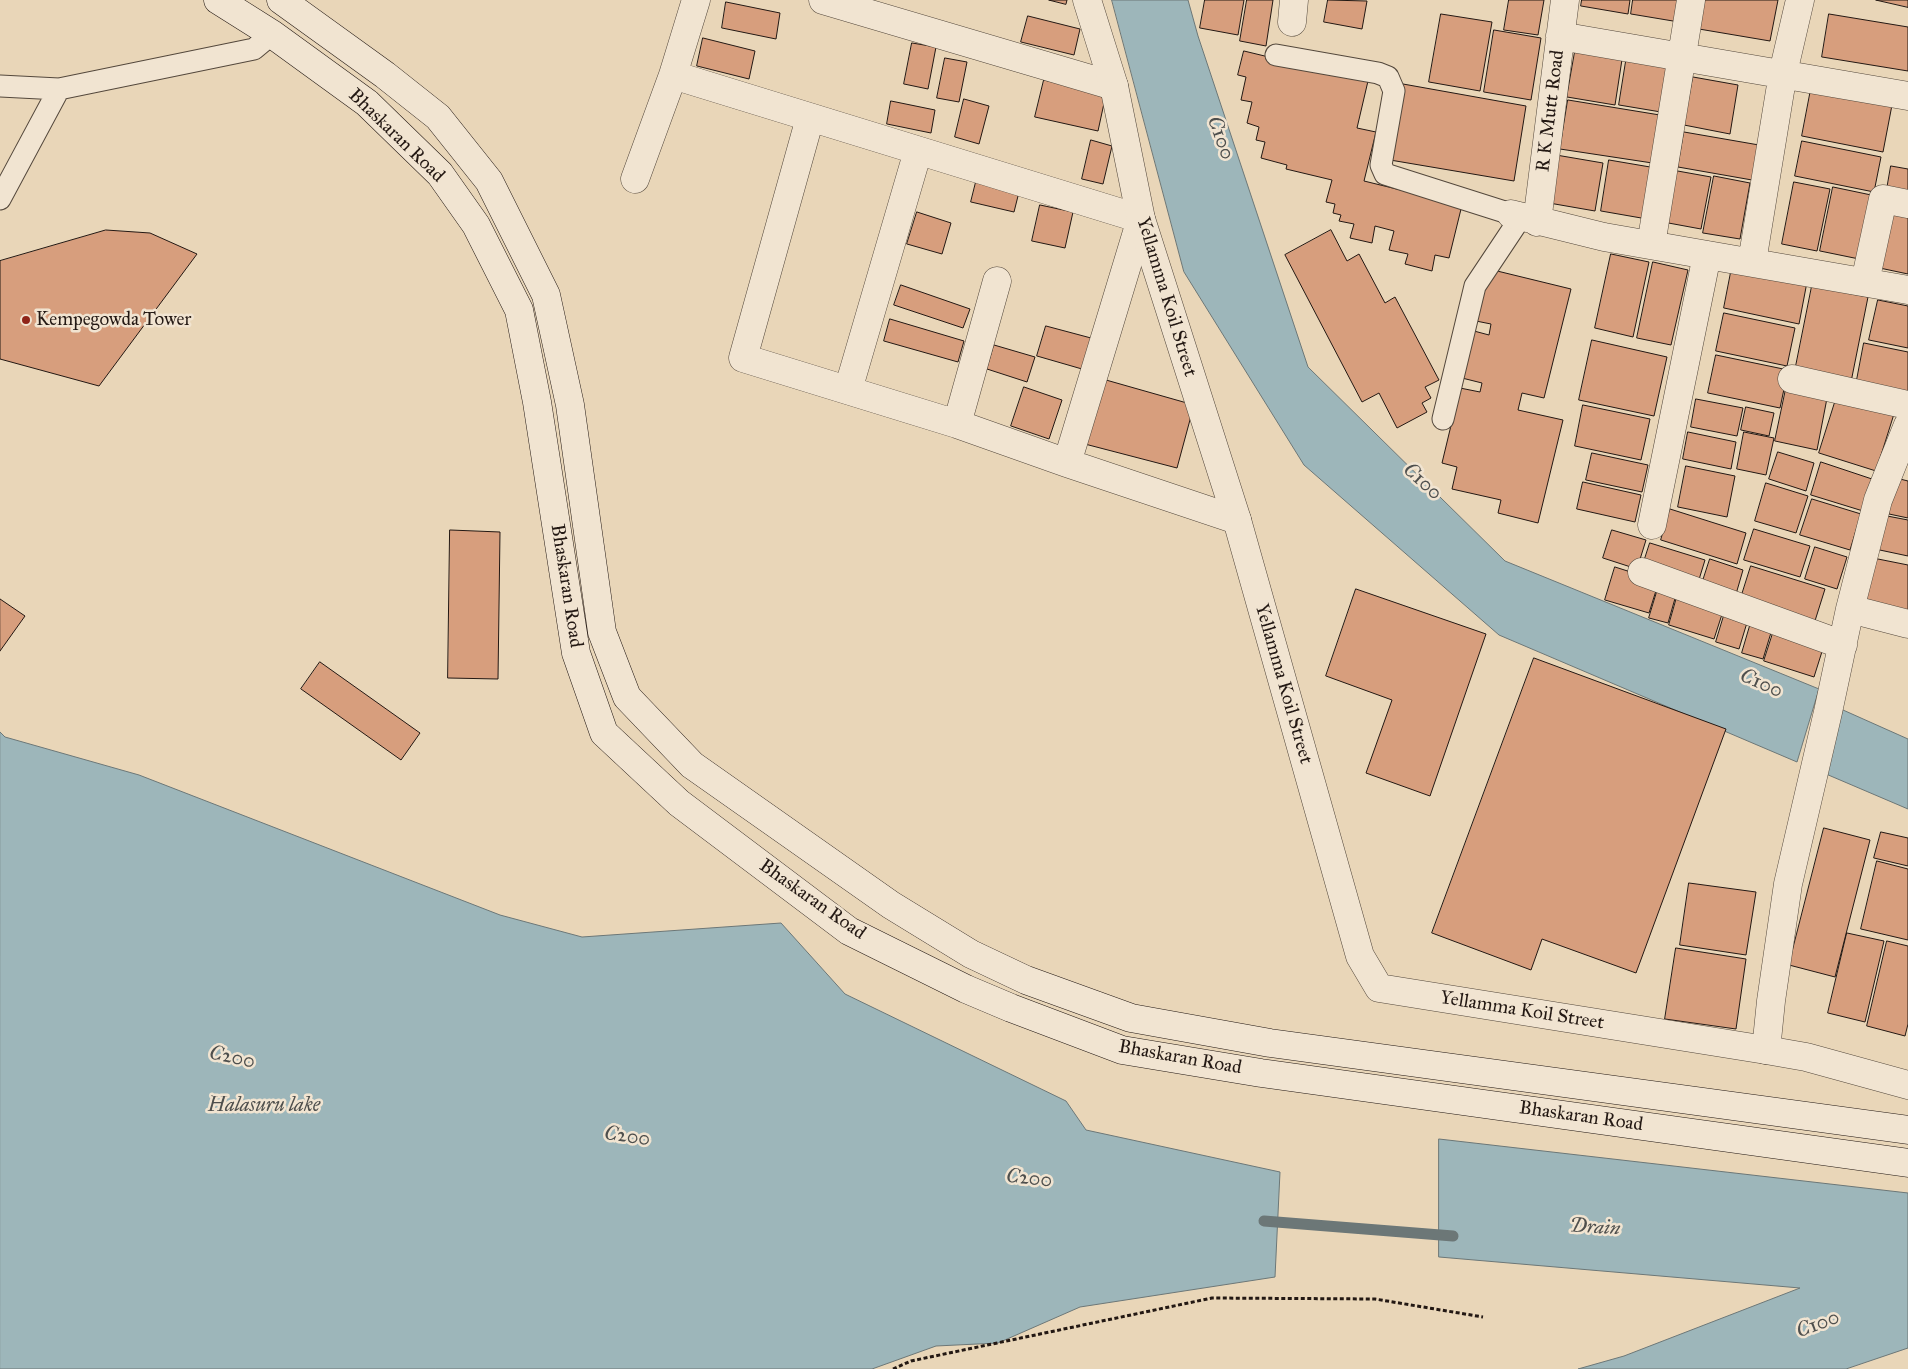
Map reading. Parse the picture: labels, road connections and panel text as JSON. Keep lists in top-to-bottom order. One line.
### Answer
{"streets":{"street":["R K Mutt Road","Bhaskaran Road","Yellamma Koil Street"]},"water":["C100","C200","Halasuru lake","Drain"],"places":["Kempegowda Tower"]}
